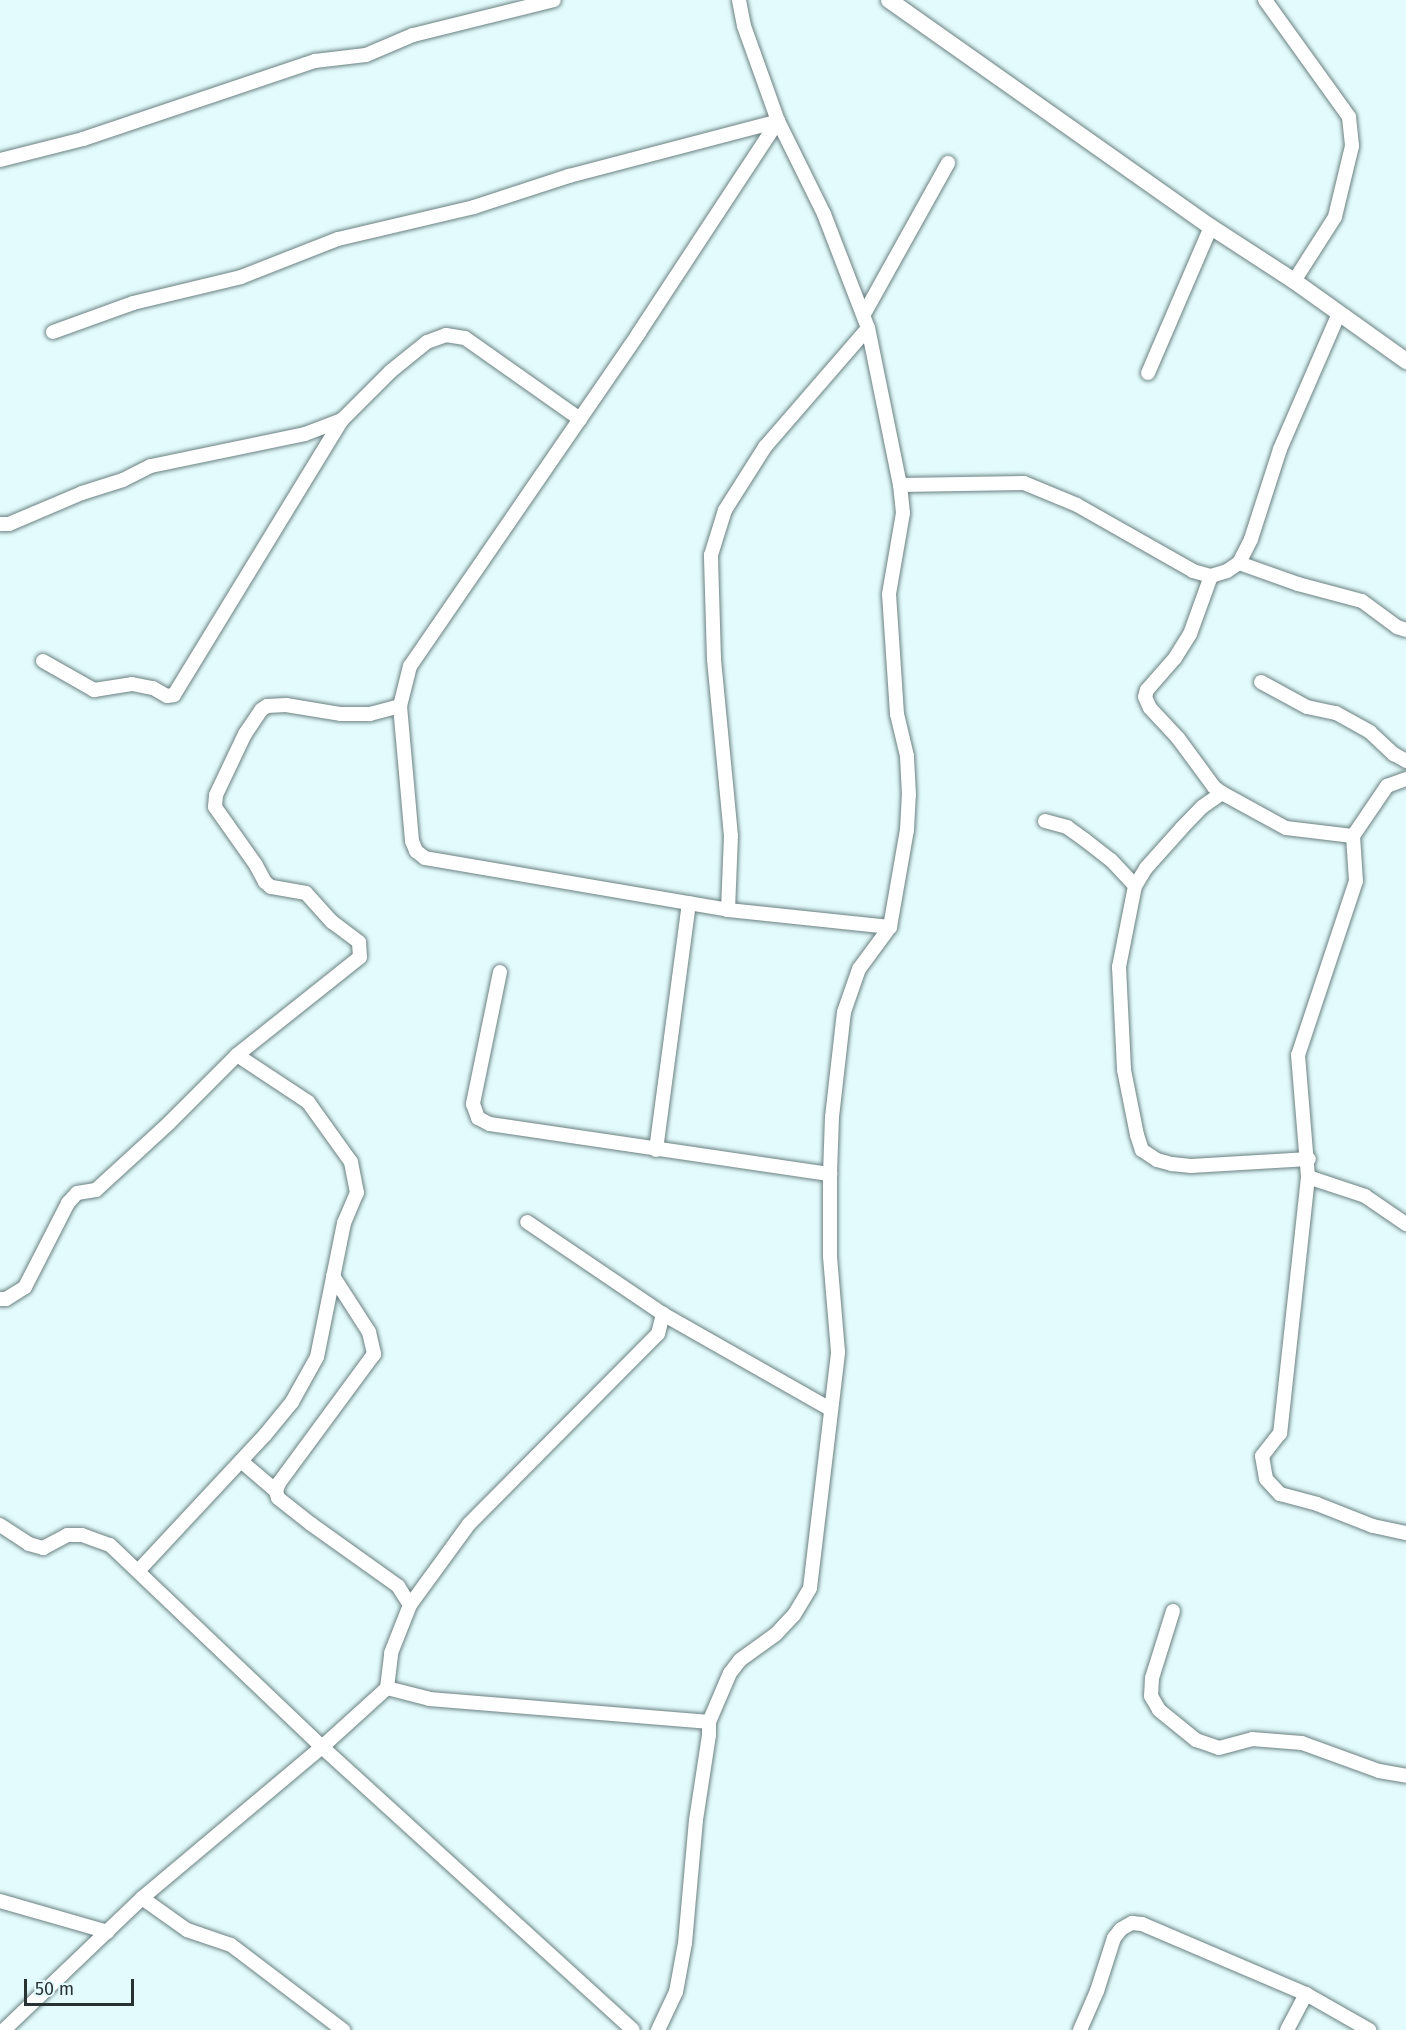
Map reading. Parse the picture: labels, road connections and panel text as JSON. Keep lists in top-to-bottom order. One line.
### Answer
{"scale_bar":"50 m"}
